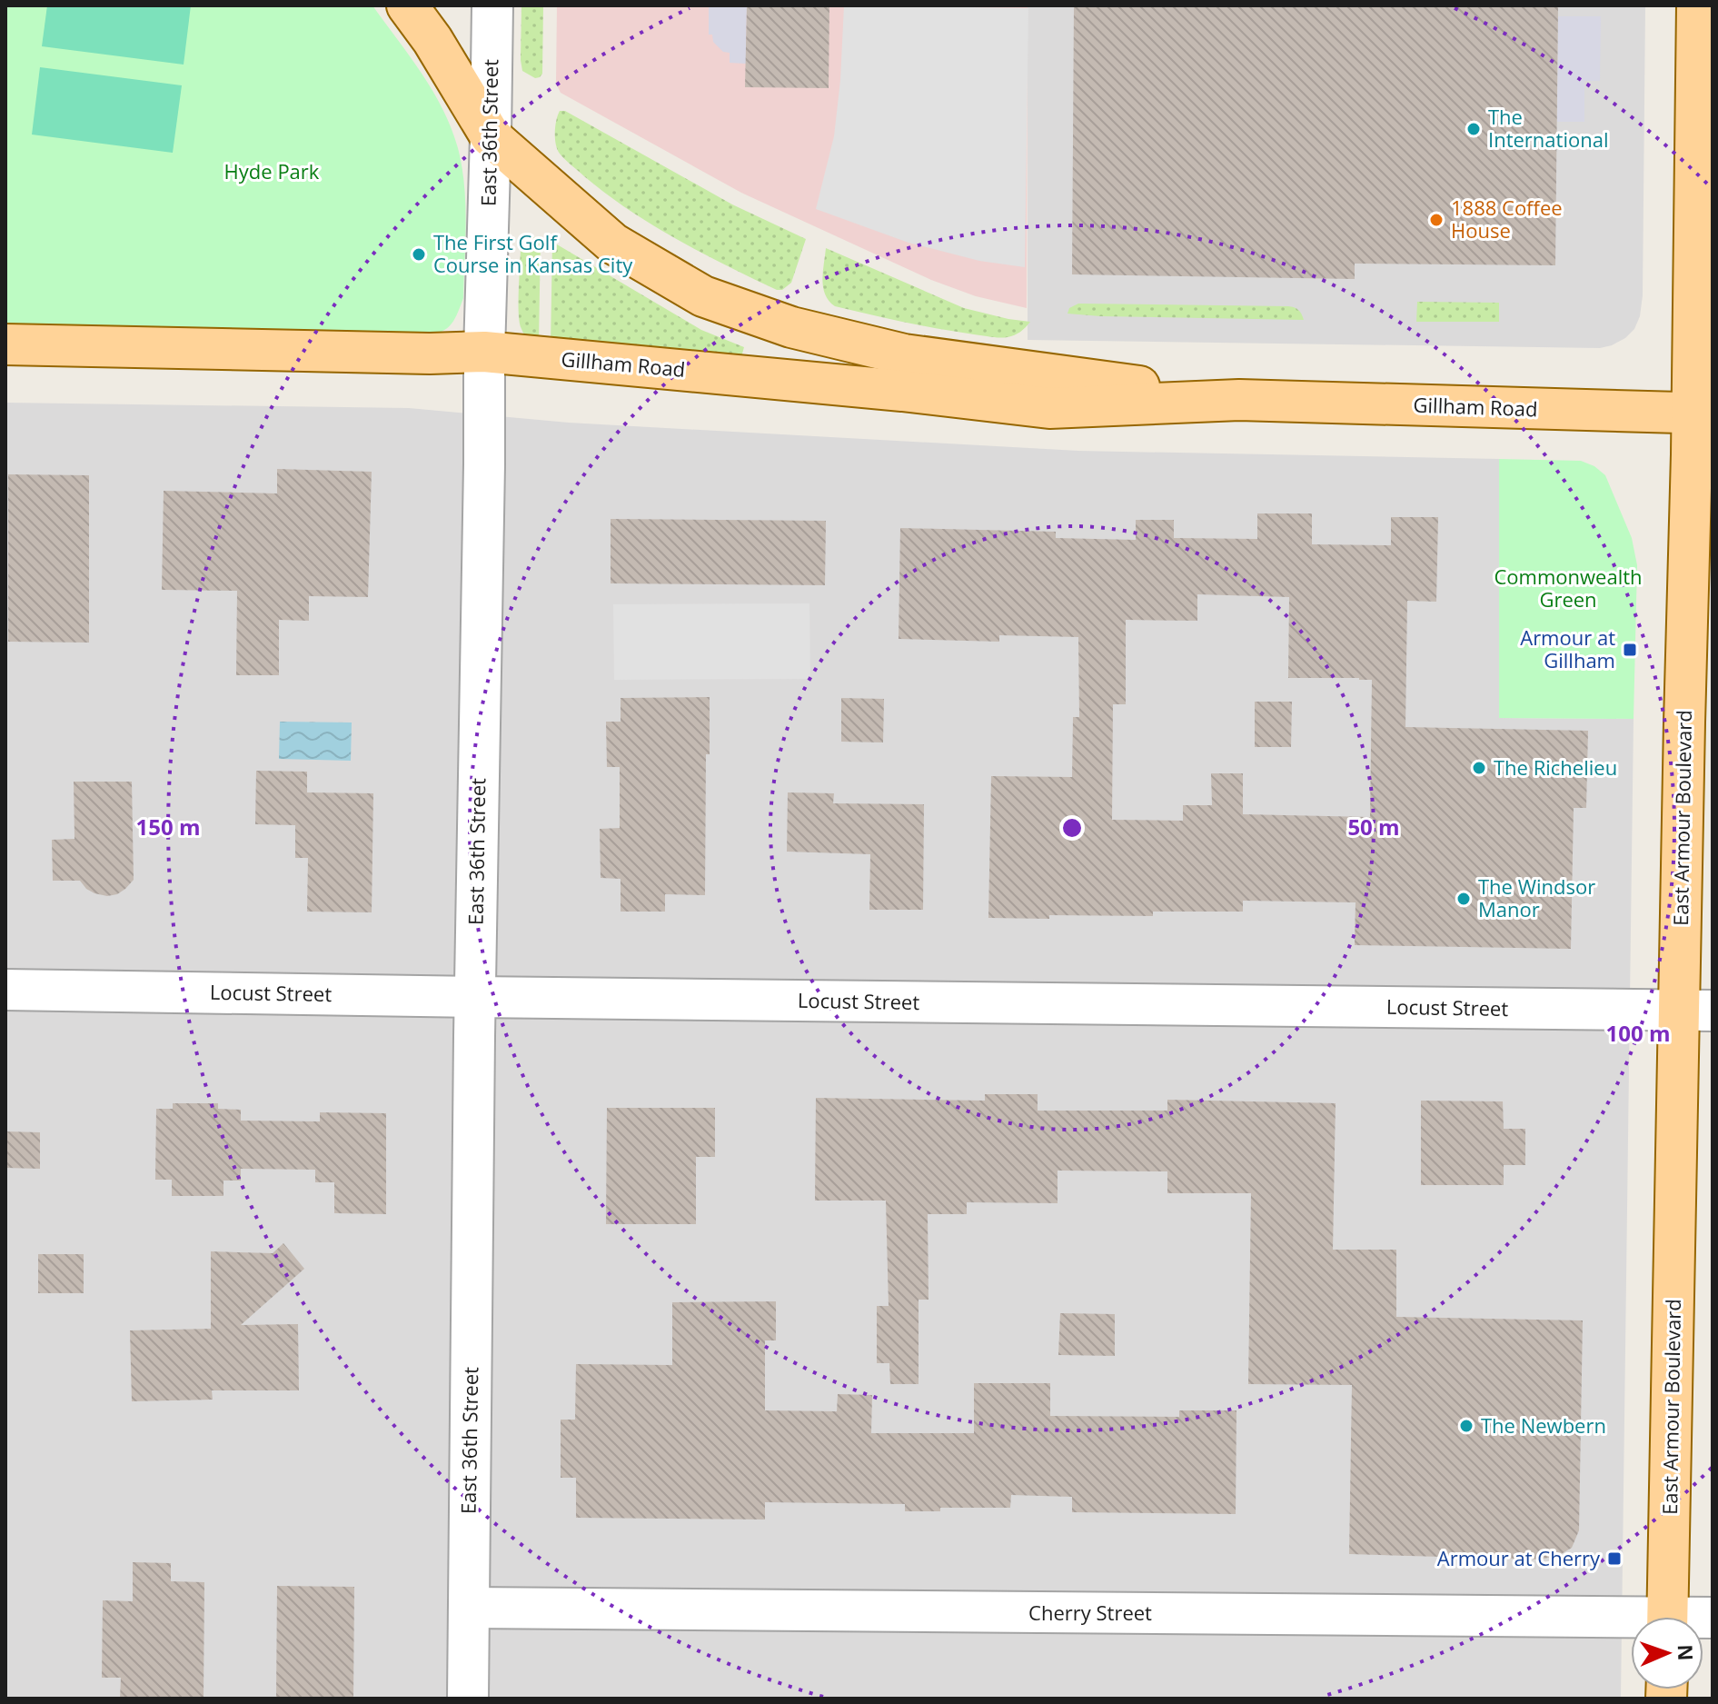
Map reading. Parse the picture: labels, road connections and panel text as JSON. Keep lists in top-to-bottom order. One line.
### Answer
{"streets":{"main road":["Gillham Road","East Armour Boulevard"],"street":["East 36th Street","Locust Street","Cherry Street"]},"crossings":[["East 36th Street","Gillham Road"],["East 36th Street","Locust Street"],["East 36th Street","Cherry Street"],["Gillham Road","East Armour Boulevard"],["East Armour Boulevard","Locust Street"]],"parks":["Hyde Park","Commonwealth Green"],"places":{"other":["The International","1888 Coffee House","The First Golf Course in Kansas City","The Richelieu","The Windsor Manor","The Newbern"],"transit":["Armour at Gillham","Armour at Cherry"]},"north":"right","rings":["50 m","150 m","100 m"]}
